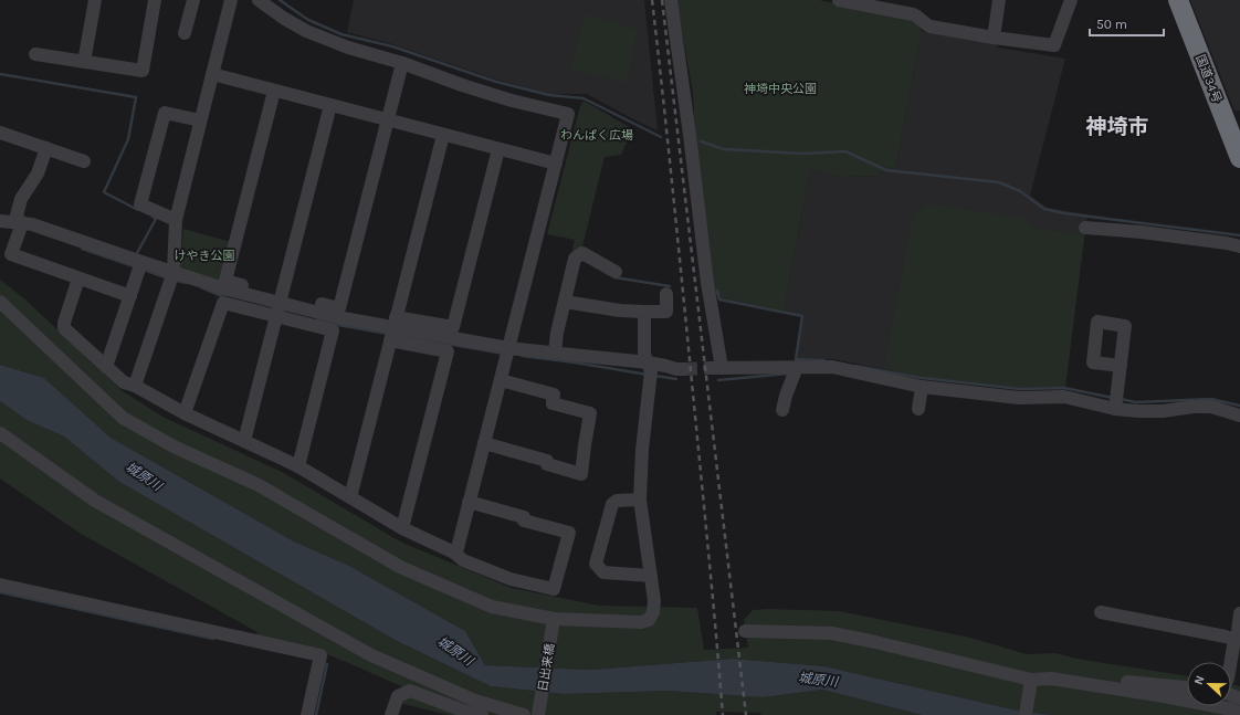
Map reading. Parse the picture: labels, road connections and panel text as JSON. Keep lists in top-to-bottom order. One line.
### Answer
{"streets":{"highway":["国道34号"],"street":["日出来橋"]},"districts":["神埼市"],"water":["城原川"],"parks":["神埼中央公園","わんぱく広場","けやき公園"],"scale_bar":"50 m","north":"left"}
